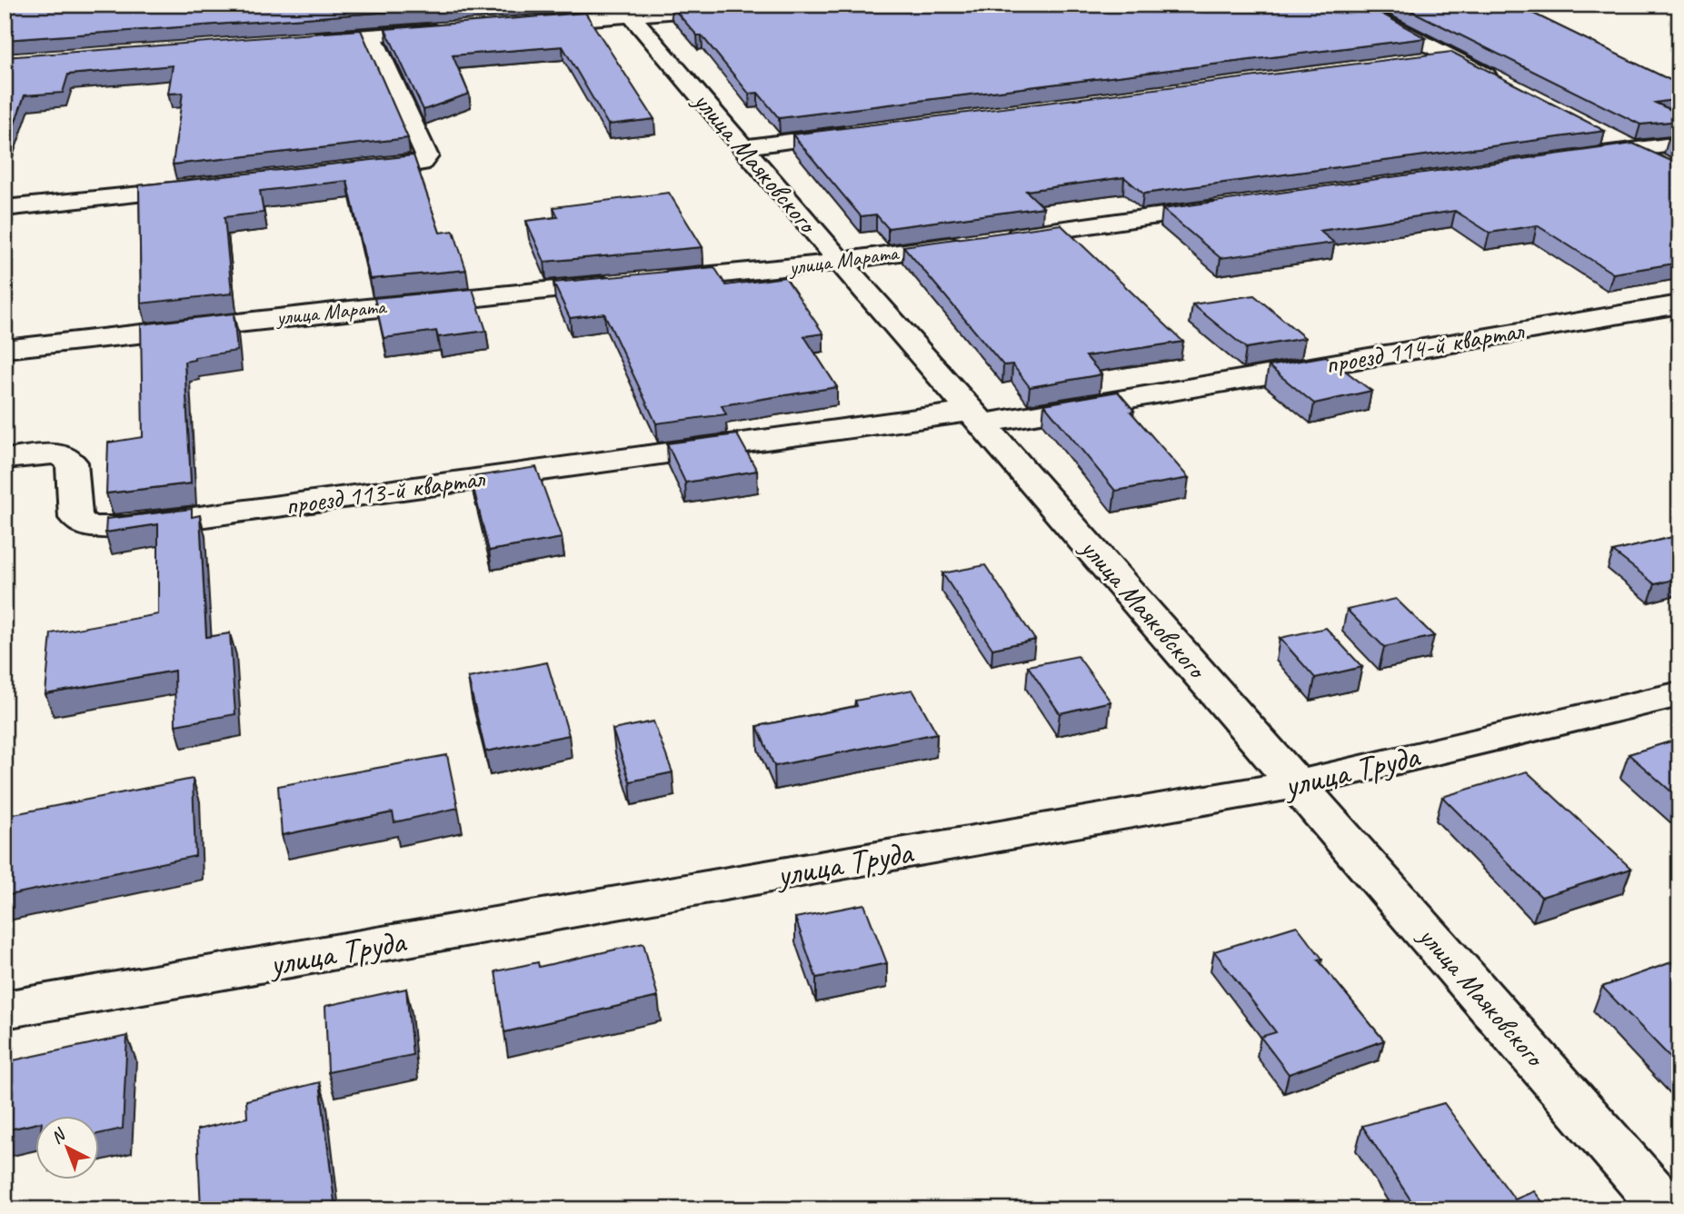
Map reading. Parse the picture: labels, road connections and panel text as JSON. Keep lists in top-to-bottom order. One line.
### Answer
{"streets":{"street":["улица Маяковского","улица Марата","проезд 114-й квартал","проезд 113-й квартал","улица Труда"]},"crossings":[["улица Маяковского","улица Марата"],["улица Маяковского","проезд 114-й квартал"],["улица Маяковского","проезд 113-й квартал"],["улица Маяковского","улица Труда"],["проезд 114-й квартал","проезд 113-й квартал"]],"north":"top left"}
